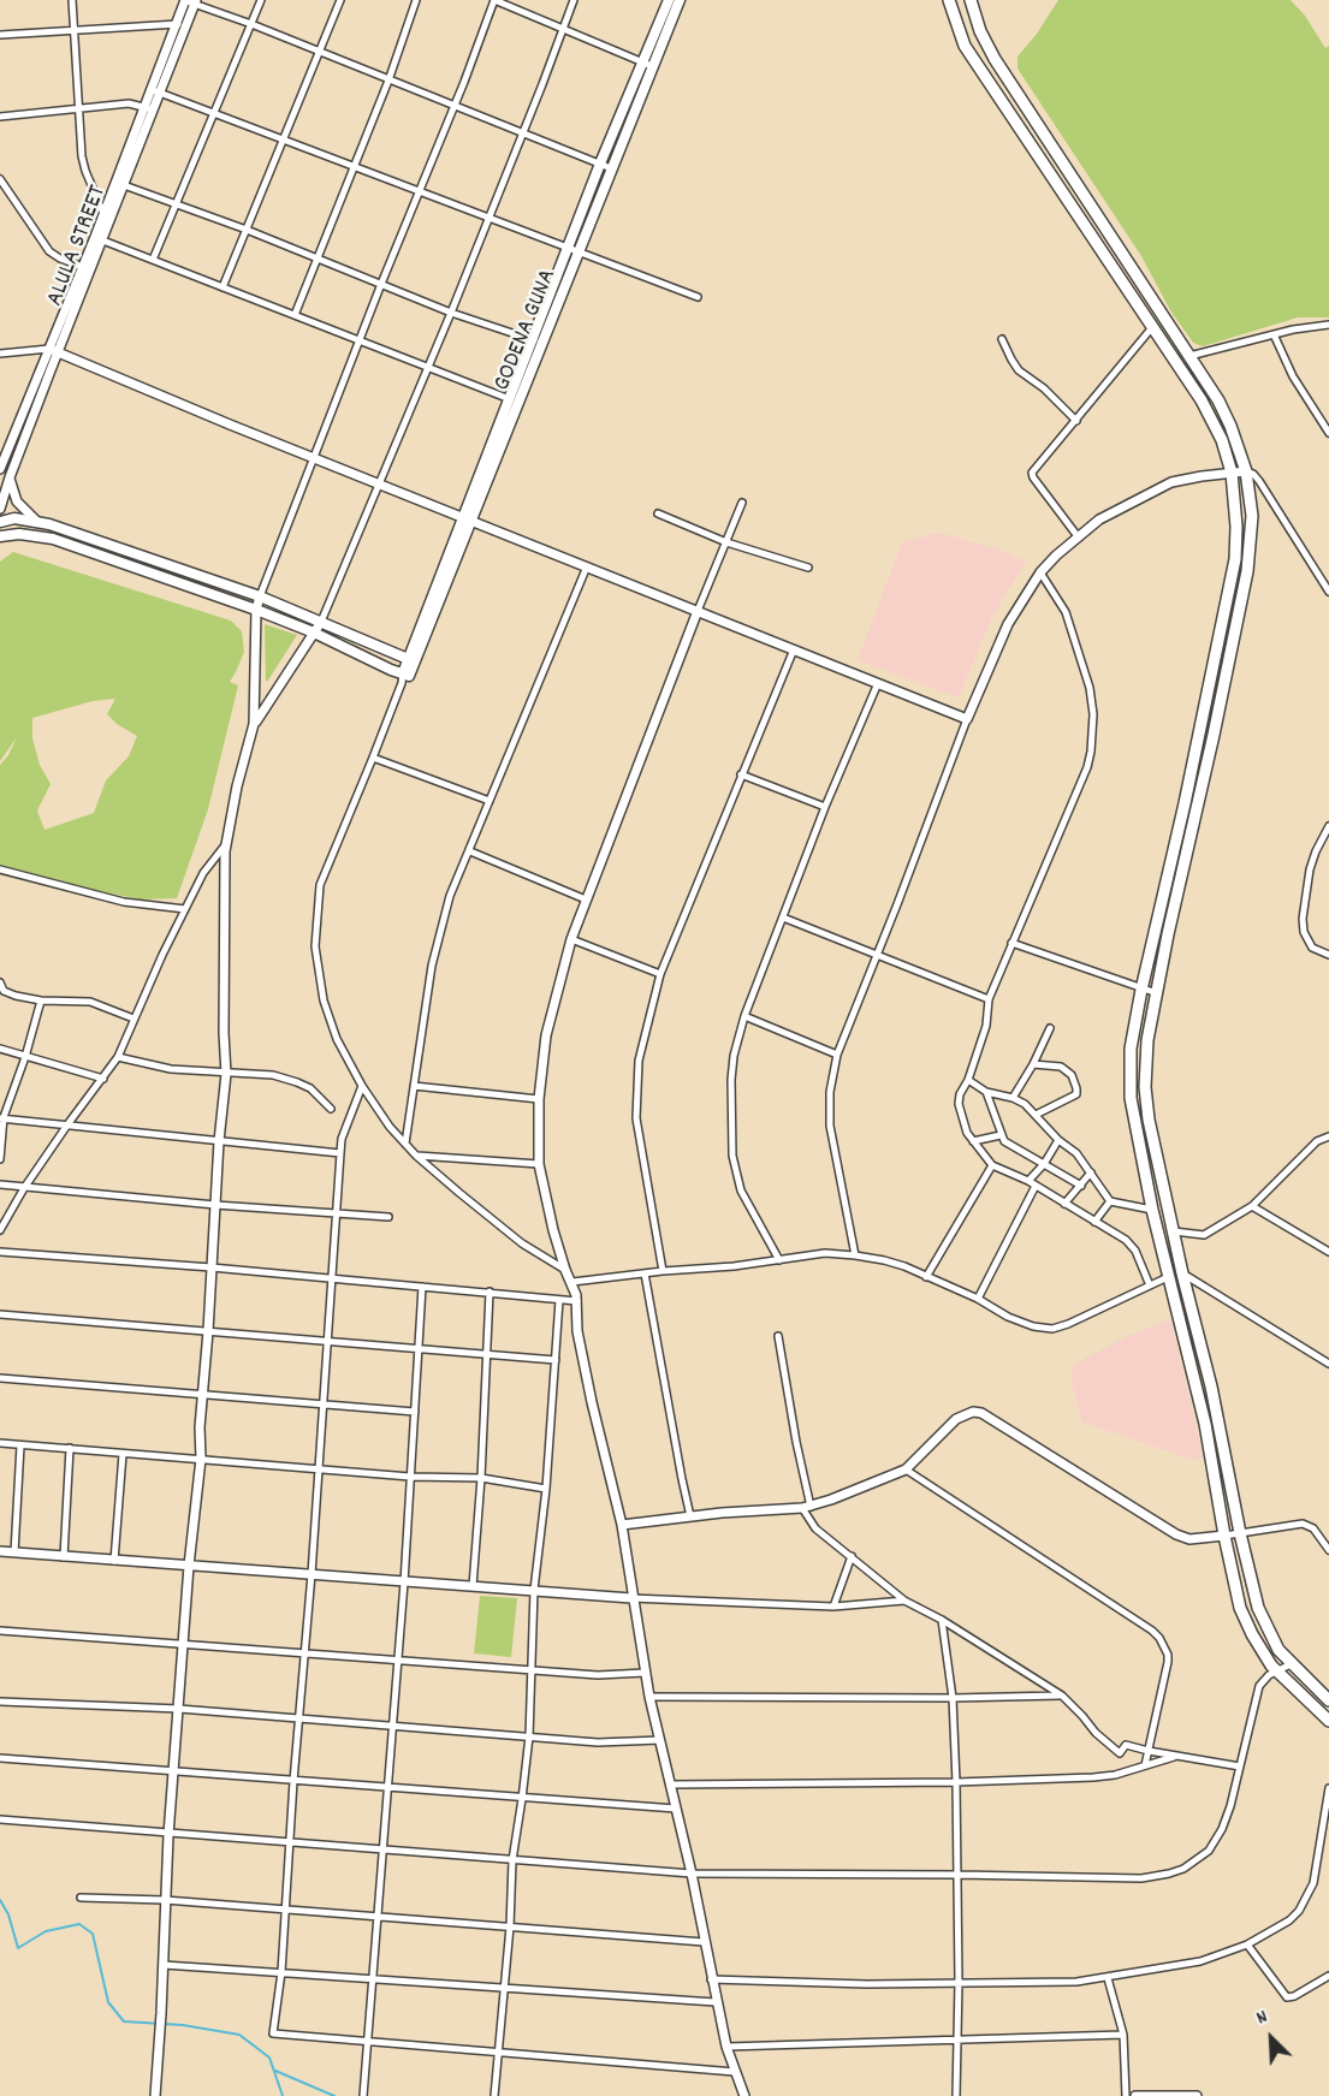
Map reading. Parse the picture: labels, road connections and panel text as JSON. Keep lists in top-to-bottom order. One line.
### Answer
{"streets":{"main road":["GODENA GUNA"],"street":["ALULA STREET"]},"north":"top left"}
